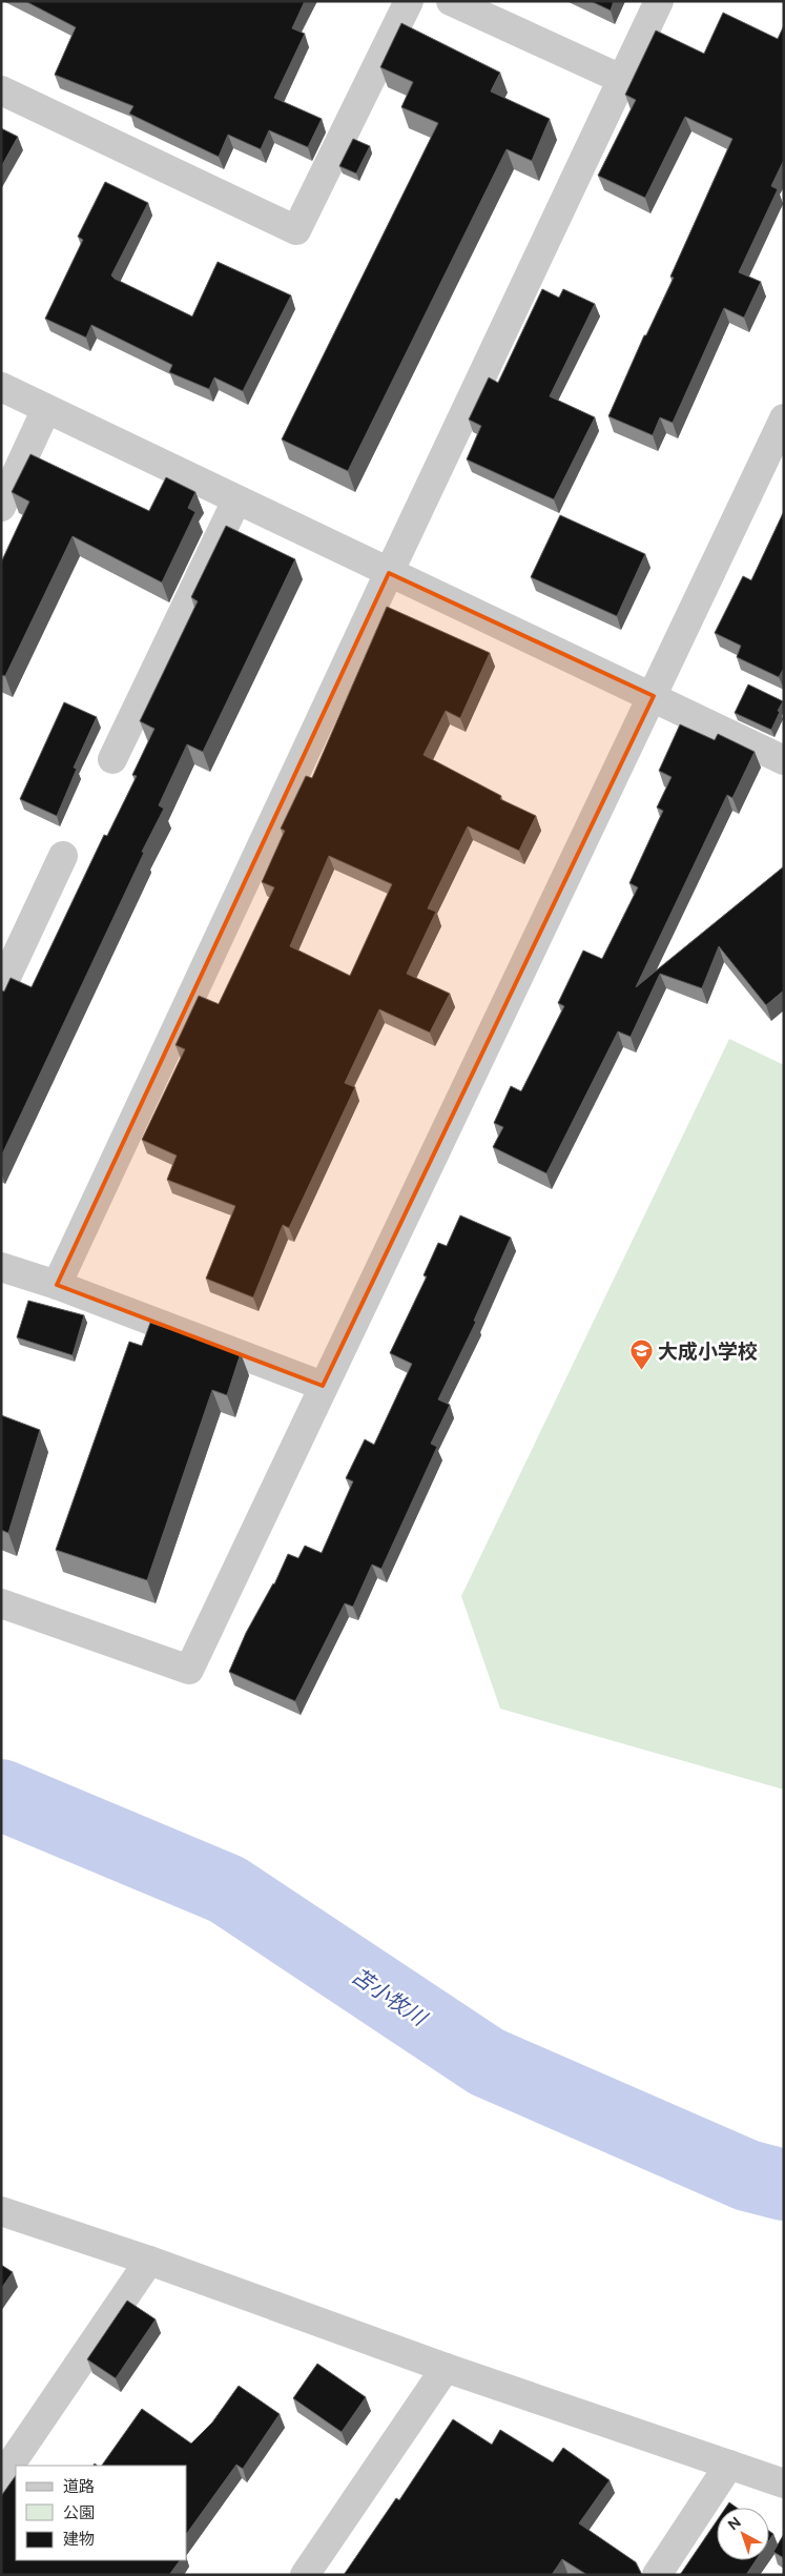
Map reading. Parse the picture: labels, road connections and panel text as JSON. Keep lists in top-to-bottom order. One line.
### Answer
{"water":["苫小牧川"],"places":{"school or university":["大成小学校"]},"legend":["道路","公園","建物"],"north":"top left"}
